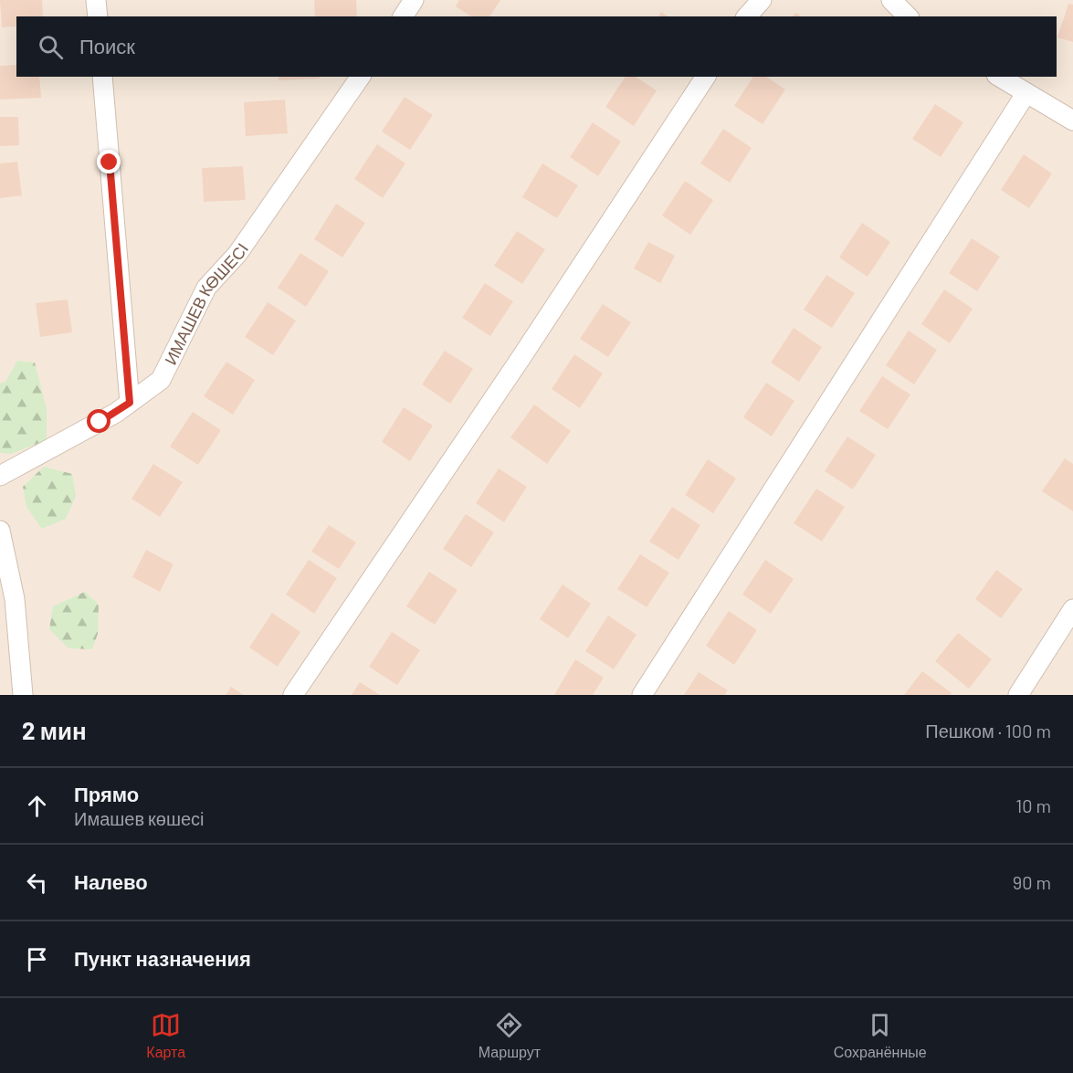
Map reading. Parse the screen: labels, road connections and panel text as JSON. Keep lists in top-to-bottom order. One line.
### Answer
{"streets":{"street":["ИМАШЕВ КӨШЕСІ"]},"page":{"search":"Поиск","heading":["2 мин","Пешком · 100 m"],"list":[["Прямо","Имашев көшесі","10 m"],["Налево","90 m"],"Пункт назначения"],"nav":["Карта","Маршрут","Сохранённые"]}}
